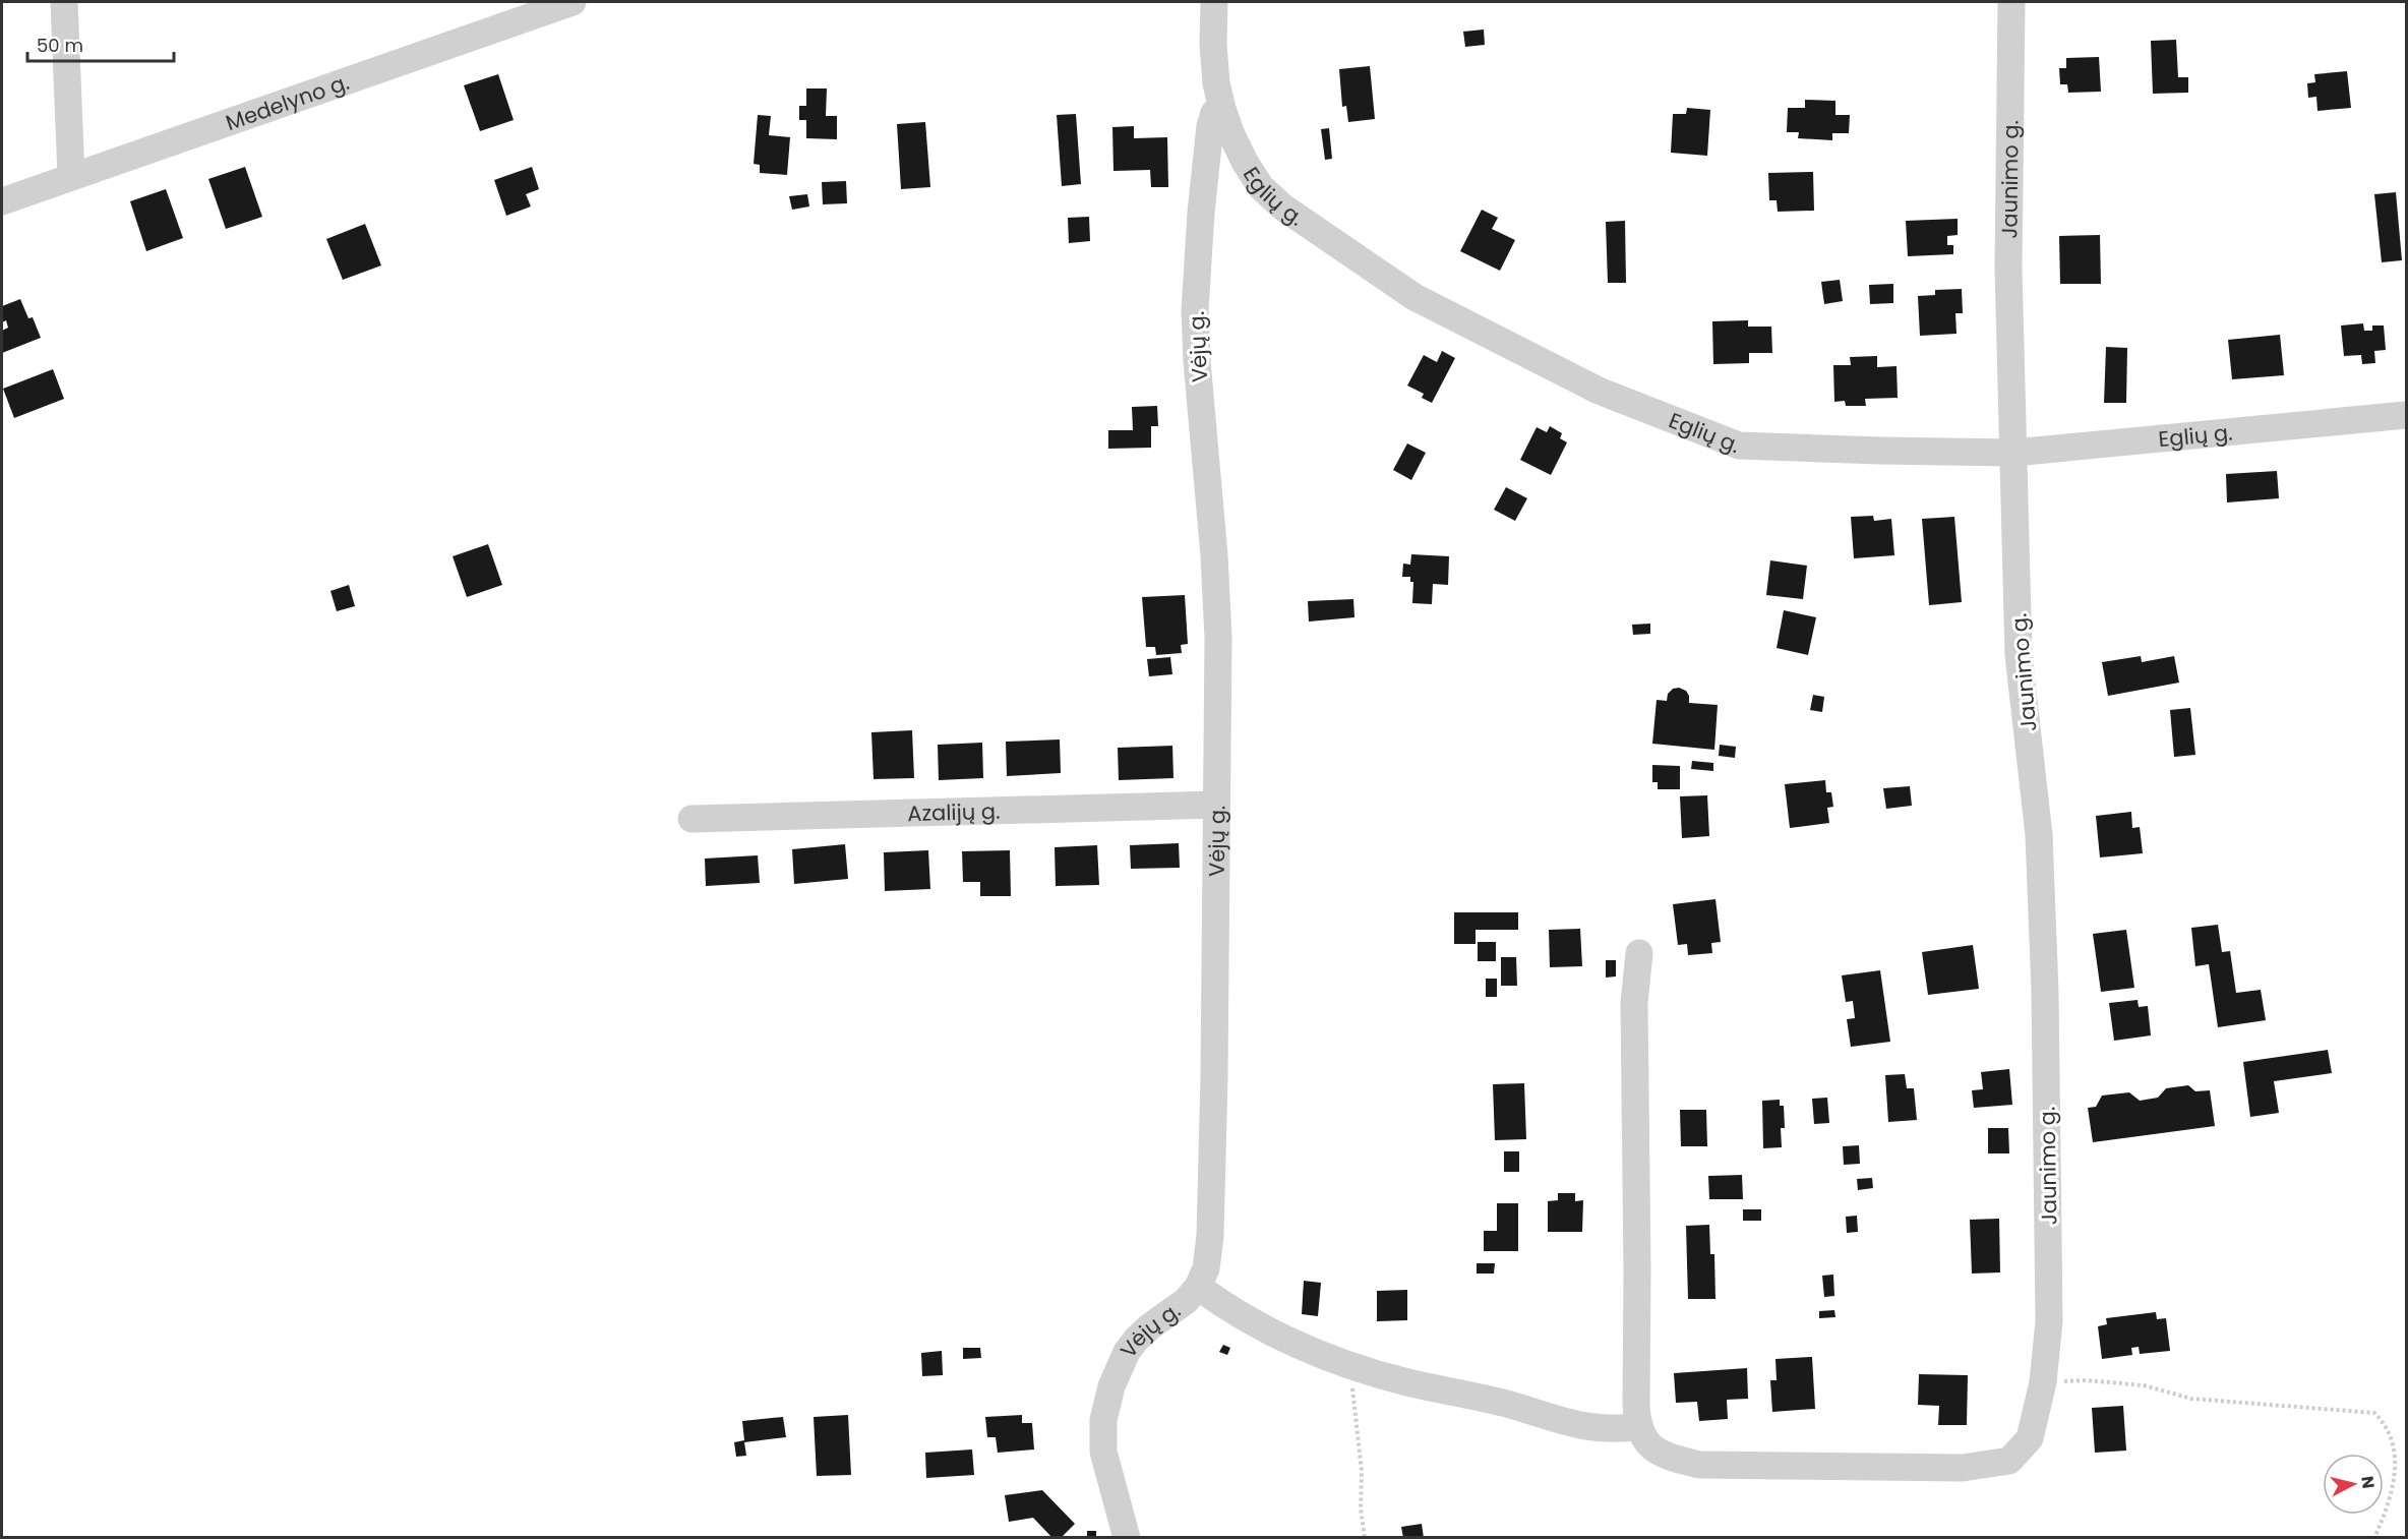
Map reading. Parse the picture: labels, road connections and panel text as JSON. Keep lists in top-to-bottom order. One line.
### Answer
{"streets":{"street":["Medelyno g.","Jaunimo g.","Eglių g.","Vėjų g.","Azalijų g."]},"crossings":[["Jaunimo g.","Eglių g."],["Eglių g.","Vėjų g."],["Vėjų g.","Azalijų g."]],"scale_bar":"50 m","north":"right"}
